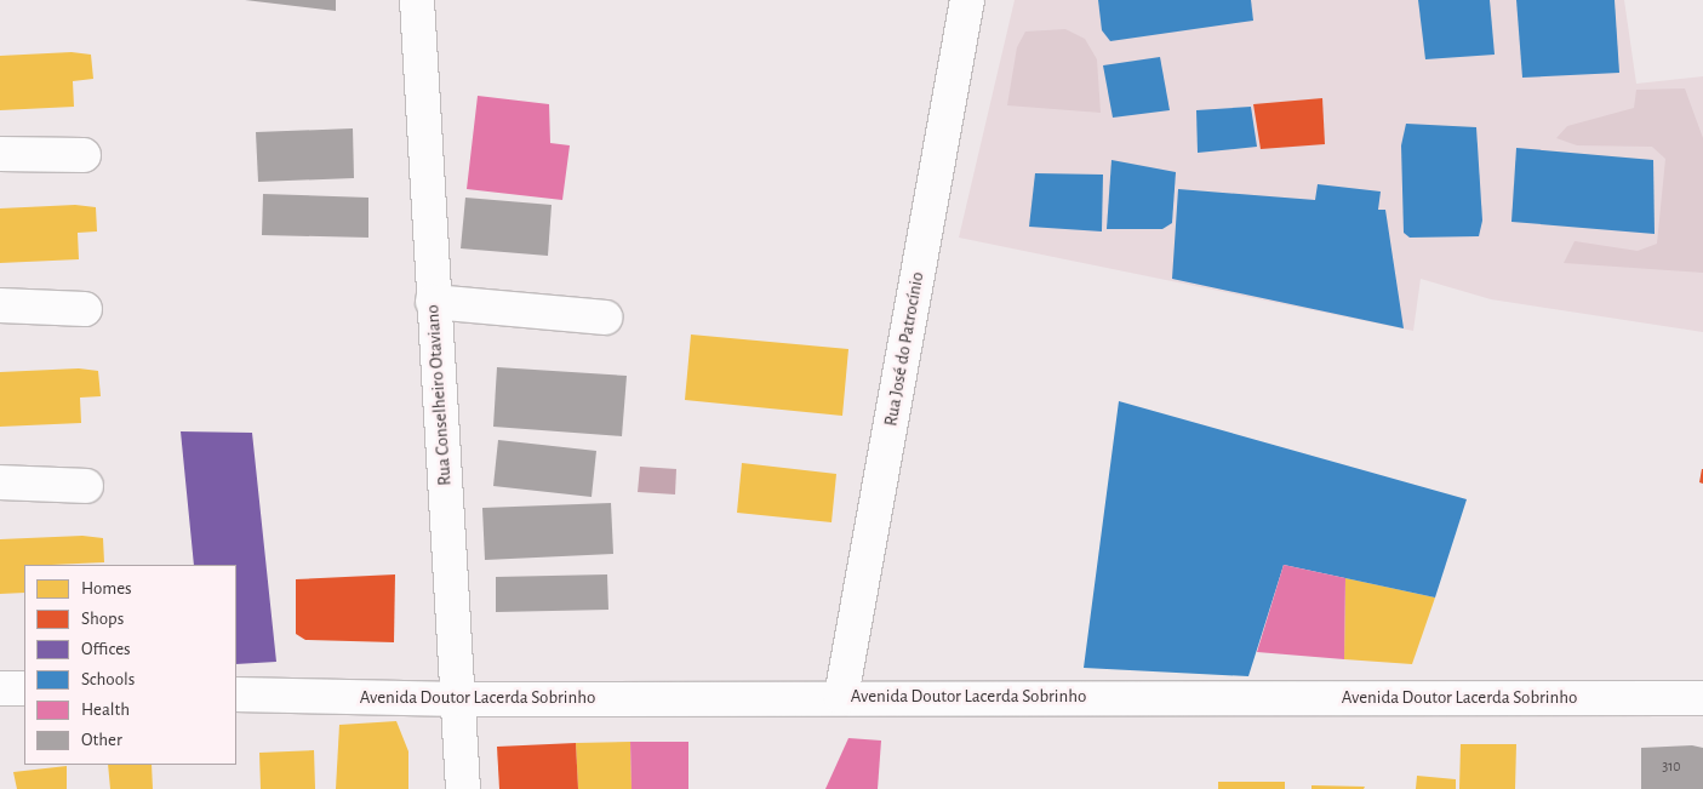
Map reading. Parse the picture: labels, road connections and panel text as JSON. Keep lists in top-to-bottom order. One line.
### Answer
{"streets":{"street":["Rua José do Patrocínio","Rua Conselheiro Otaviano","Avenida Doutor Lacerda Sobrinho"]},"crossings":[["Rua José do Patrocínio","Avenida Doutor Lacerda Sobrinho"],["Rua Conselheiro Otaviano","Avenida Doutor Lacerda Sobrinho"]],"house_numbers":["310"],"legend":["Homes","Shops","Offices","Schools","Health","Other"]}
